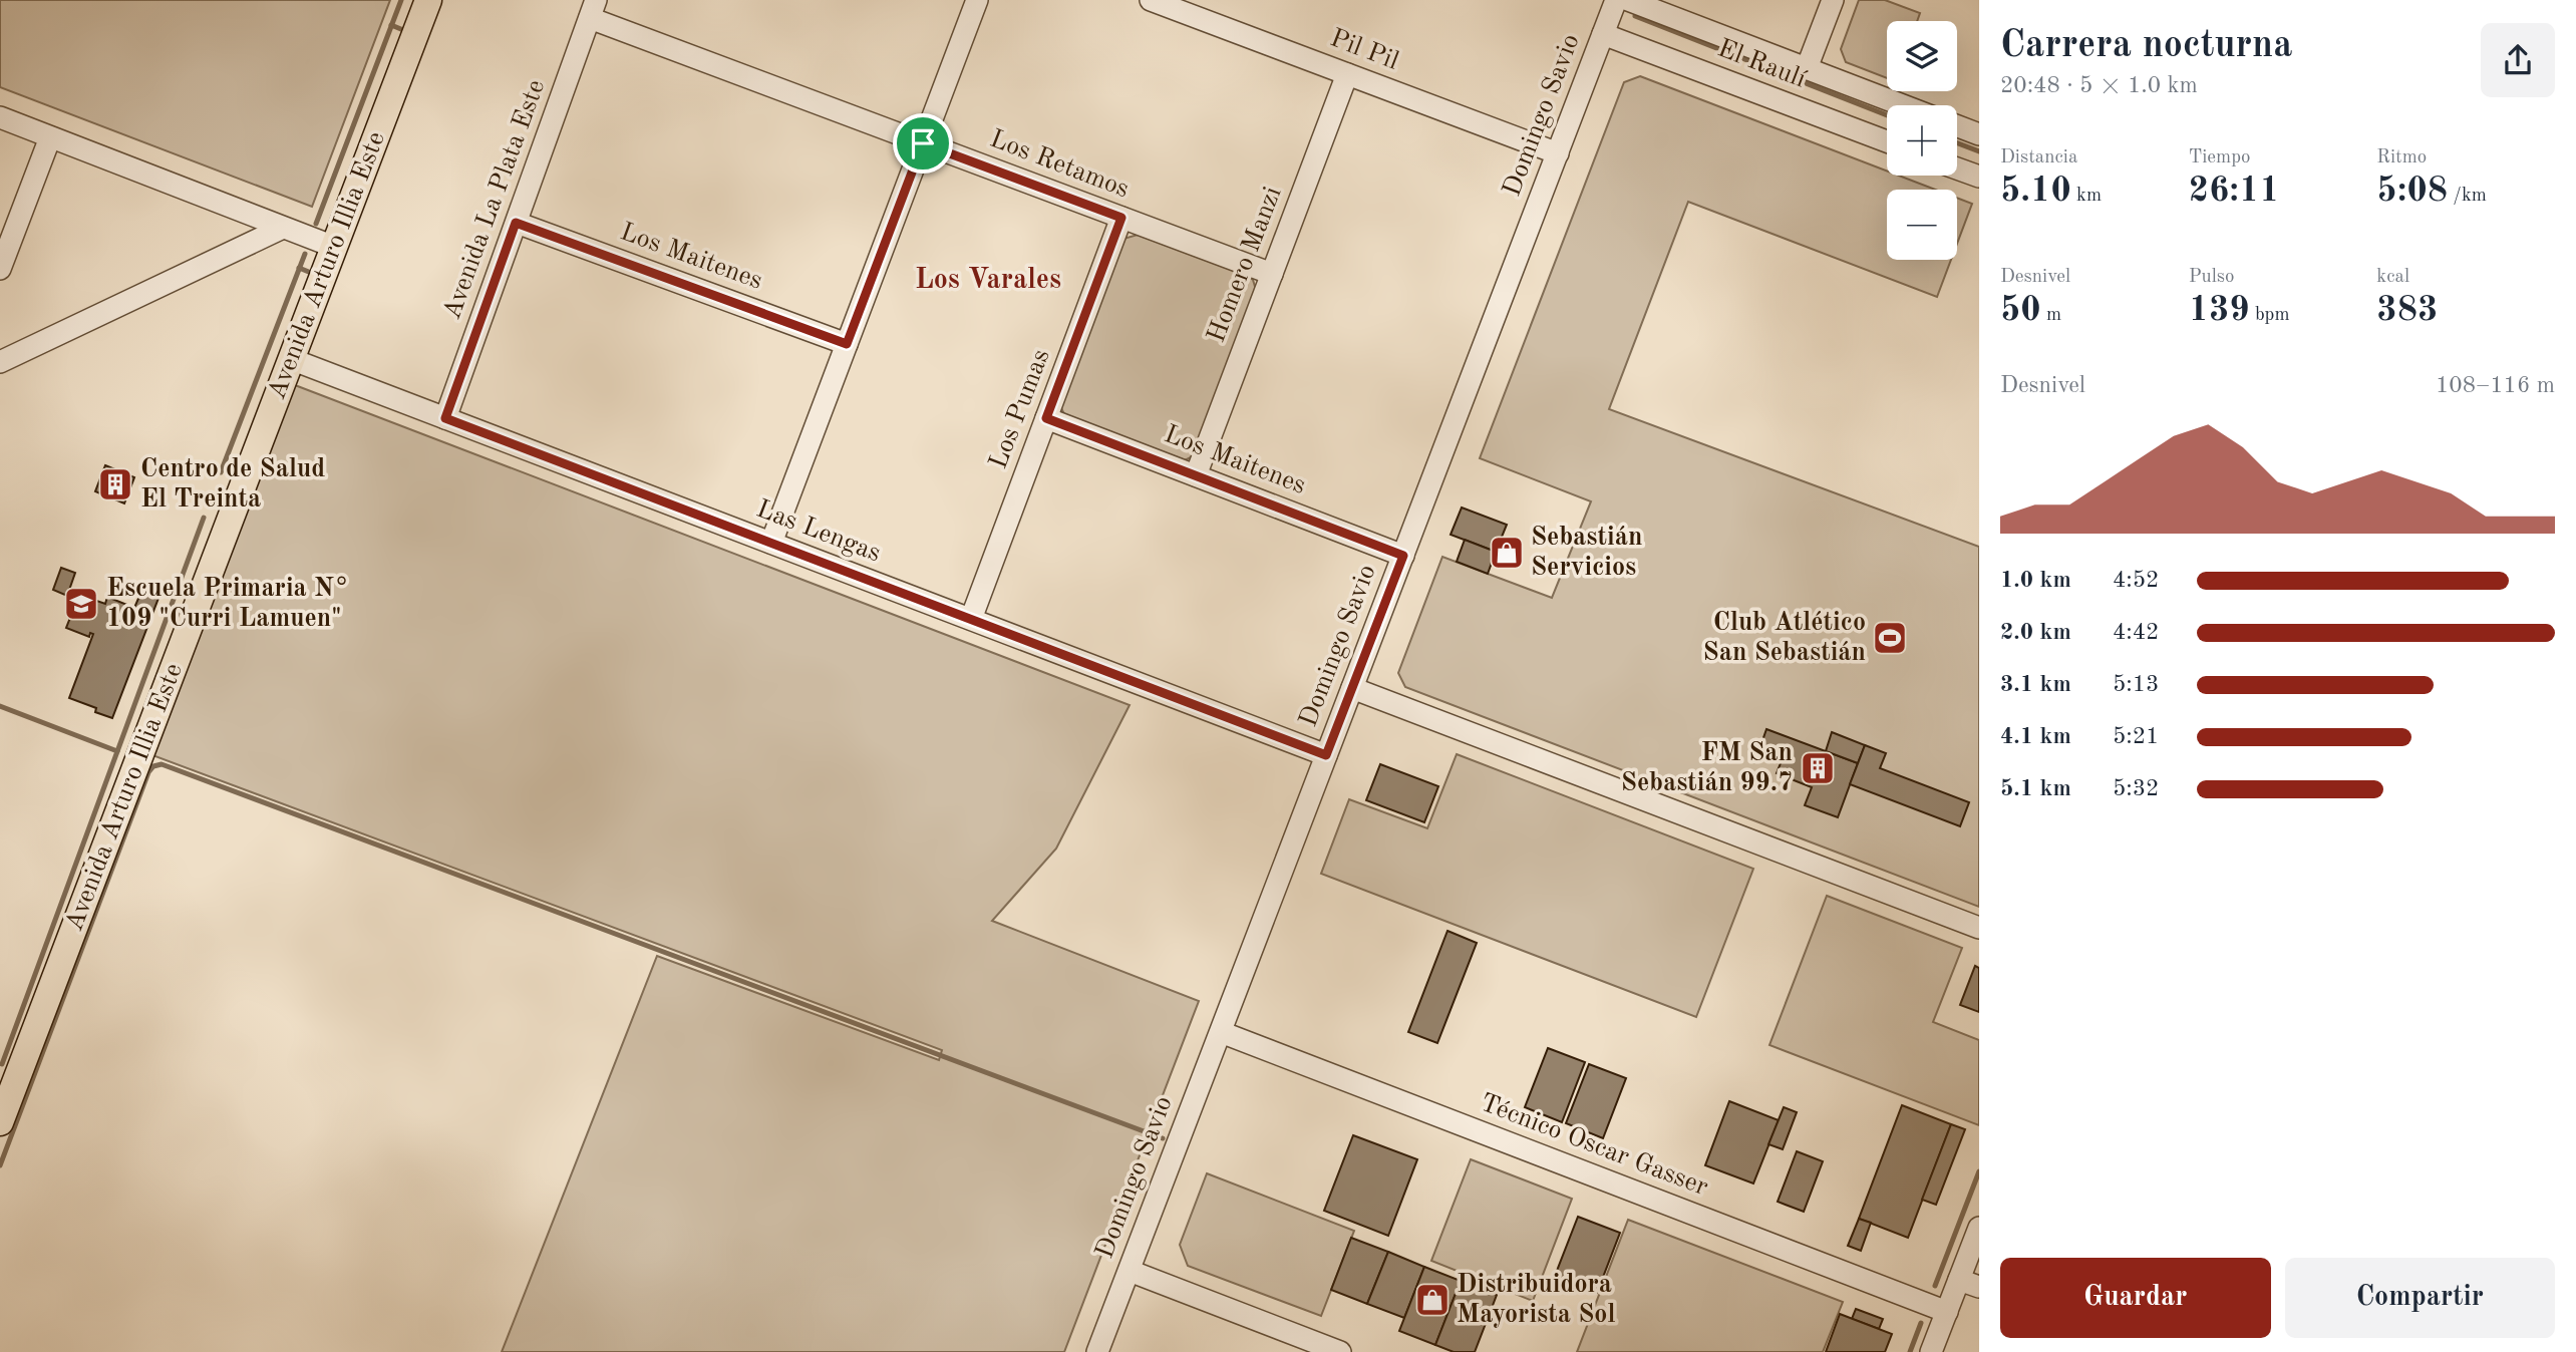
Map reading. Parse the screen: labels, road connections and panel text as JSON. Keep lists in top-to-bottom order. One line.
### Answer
{"streets":{"main road":["Avenida Arturo Illia Este"],"street":["Pil Pil","El Raulí","Domingo Savio","Los Retamos","Avenida La Plata Este","Los Maitenes","Homero Manzi","Los Pumas","Las Lengas","Técnico Oscar Gasser"]},"crossings":[["Pil Pil","Domingo Savio"],["Pil Pil","Homero Manzi"],["El Raulí","Domingo Savio"],["Domingo Savio","Los Maitenes"],["Domingo Savio","Las Lengas"],["Domingo Savio","Técnico Oscar Gasser"],["Los Retamos","Avenida La Plata Este"],["Los Retamos","Homero Manzi"],["Los Retamos","Los Pumas"],["Avenida La Plata Este","Los Maitenes"],["Avenida La Plata Este","Las Lengas"],["Los Maitenes","Homero Manzi"],["Los Maitenes","Los Pumas"],["Avenida Arturo Illia Este","Las Lengas"],["Los Pumas","Las Lengas"]],"districts":["Los Varales"],"places":{"building":["Centro de Salud El Treinta","FM San Sebastián 99.7"],"shop":["Sebastián Servicios","Distribuidora Mayorista Sol"],"school or university":["Escuela Primaria N° 109 \"Curri Lamuen\""],"sports":["Club Atlético San Sebastián"]},"page":{"heading":["Carrera nocturna","20:48 · 5 × 1.0 km"],"map_buttons":["+","−"],"stats":[["Distancia","5.10 km"],["Tiempo","26:11"],["Ritmo","5:08 /km"],["Desnivel","50 m"],["Pulso","139 bpm"],["kcal","383"]],"chart":["Desnivel","108–116 m"],"list":[{"name":"1.0 km","note":"4:52"},{"name":"2.0 km","note":"4:42"},{"name":"3.1 km","note":"5:13"},{"name":"4.1 km","note":"5:21"},{"name":"5.1 km","note":"5:32"}],"buttons":["Guardar","Compartir"]}}
